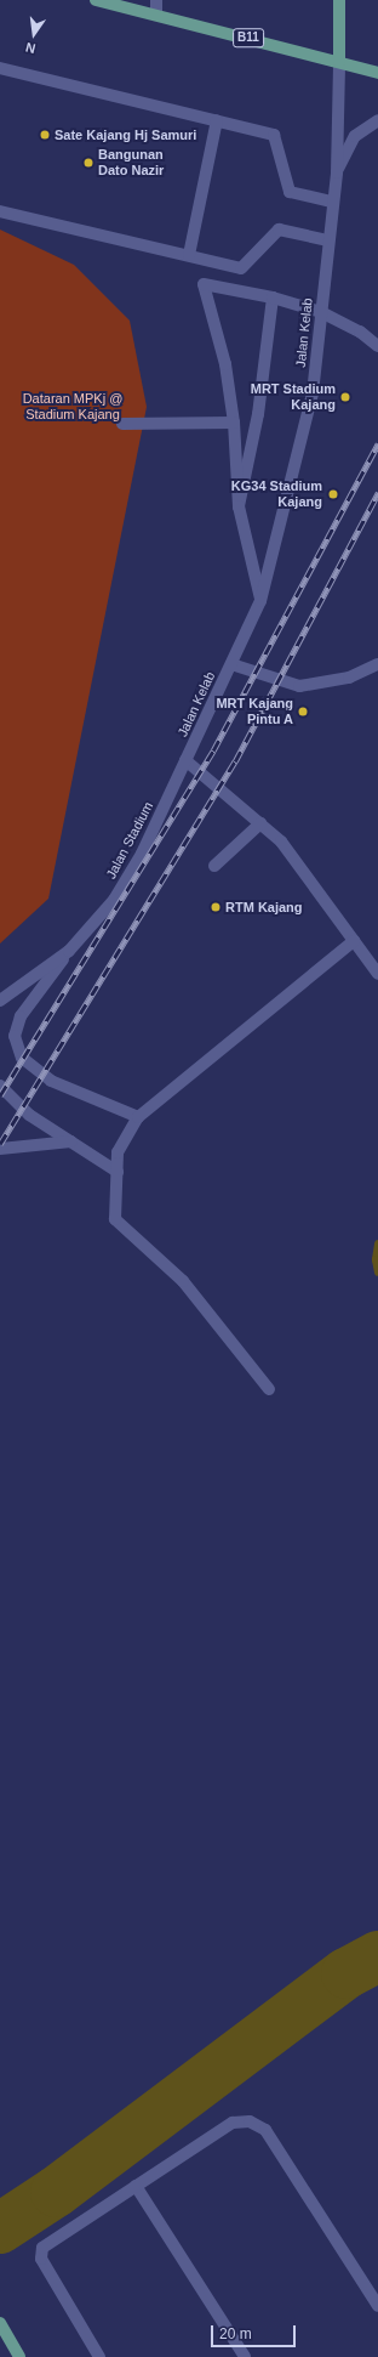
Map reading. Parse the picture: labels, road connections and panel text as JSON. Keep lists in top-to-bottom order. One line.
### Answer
{"streets":{"main road":["B11"],"street":["Jalan Kelab","Jalan Stadium"]},"crossings":[["B11","Jalan Kelab"],["Jalan Kelab","Jalan Stadium"]],"parks":["Dataran MPKj @ Stadium Kajang"],"places":["Sate Kajang Hj Samuri","Bangunan Dato Nazir","MRT Stadium Kajang","KG34 Stadium Kajang","MRT Kajang Pintu A","RTM Kajang"],"scale_bar":"20 m","north":"bottom"}
